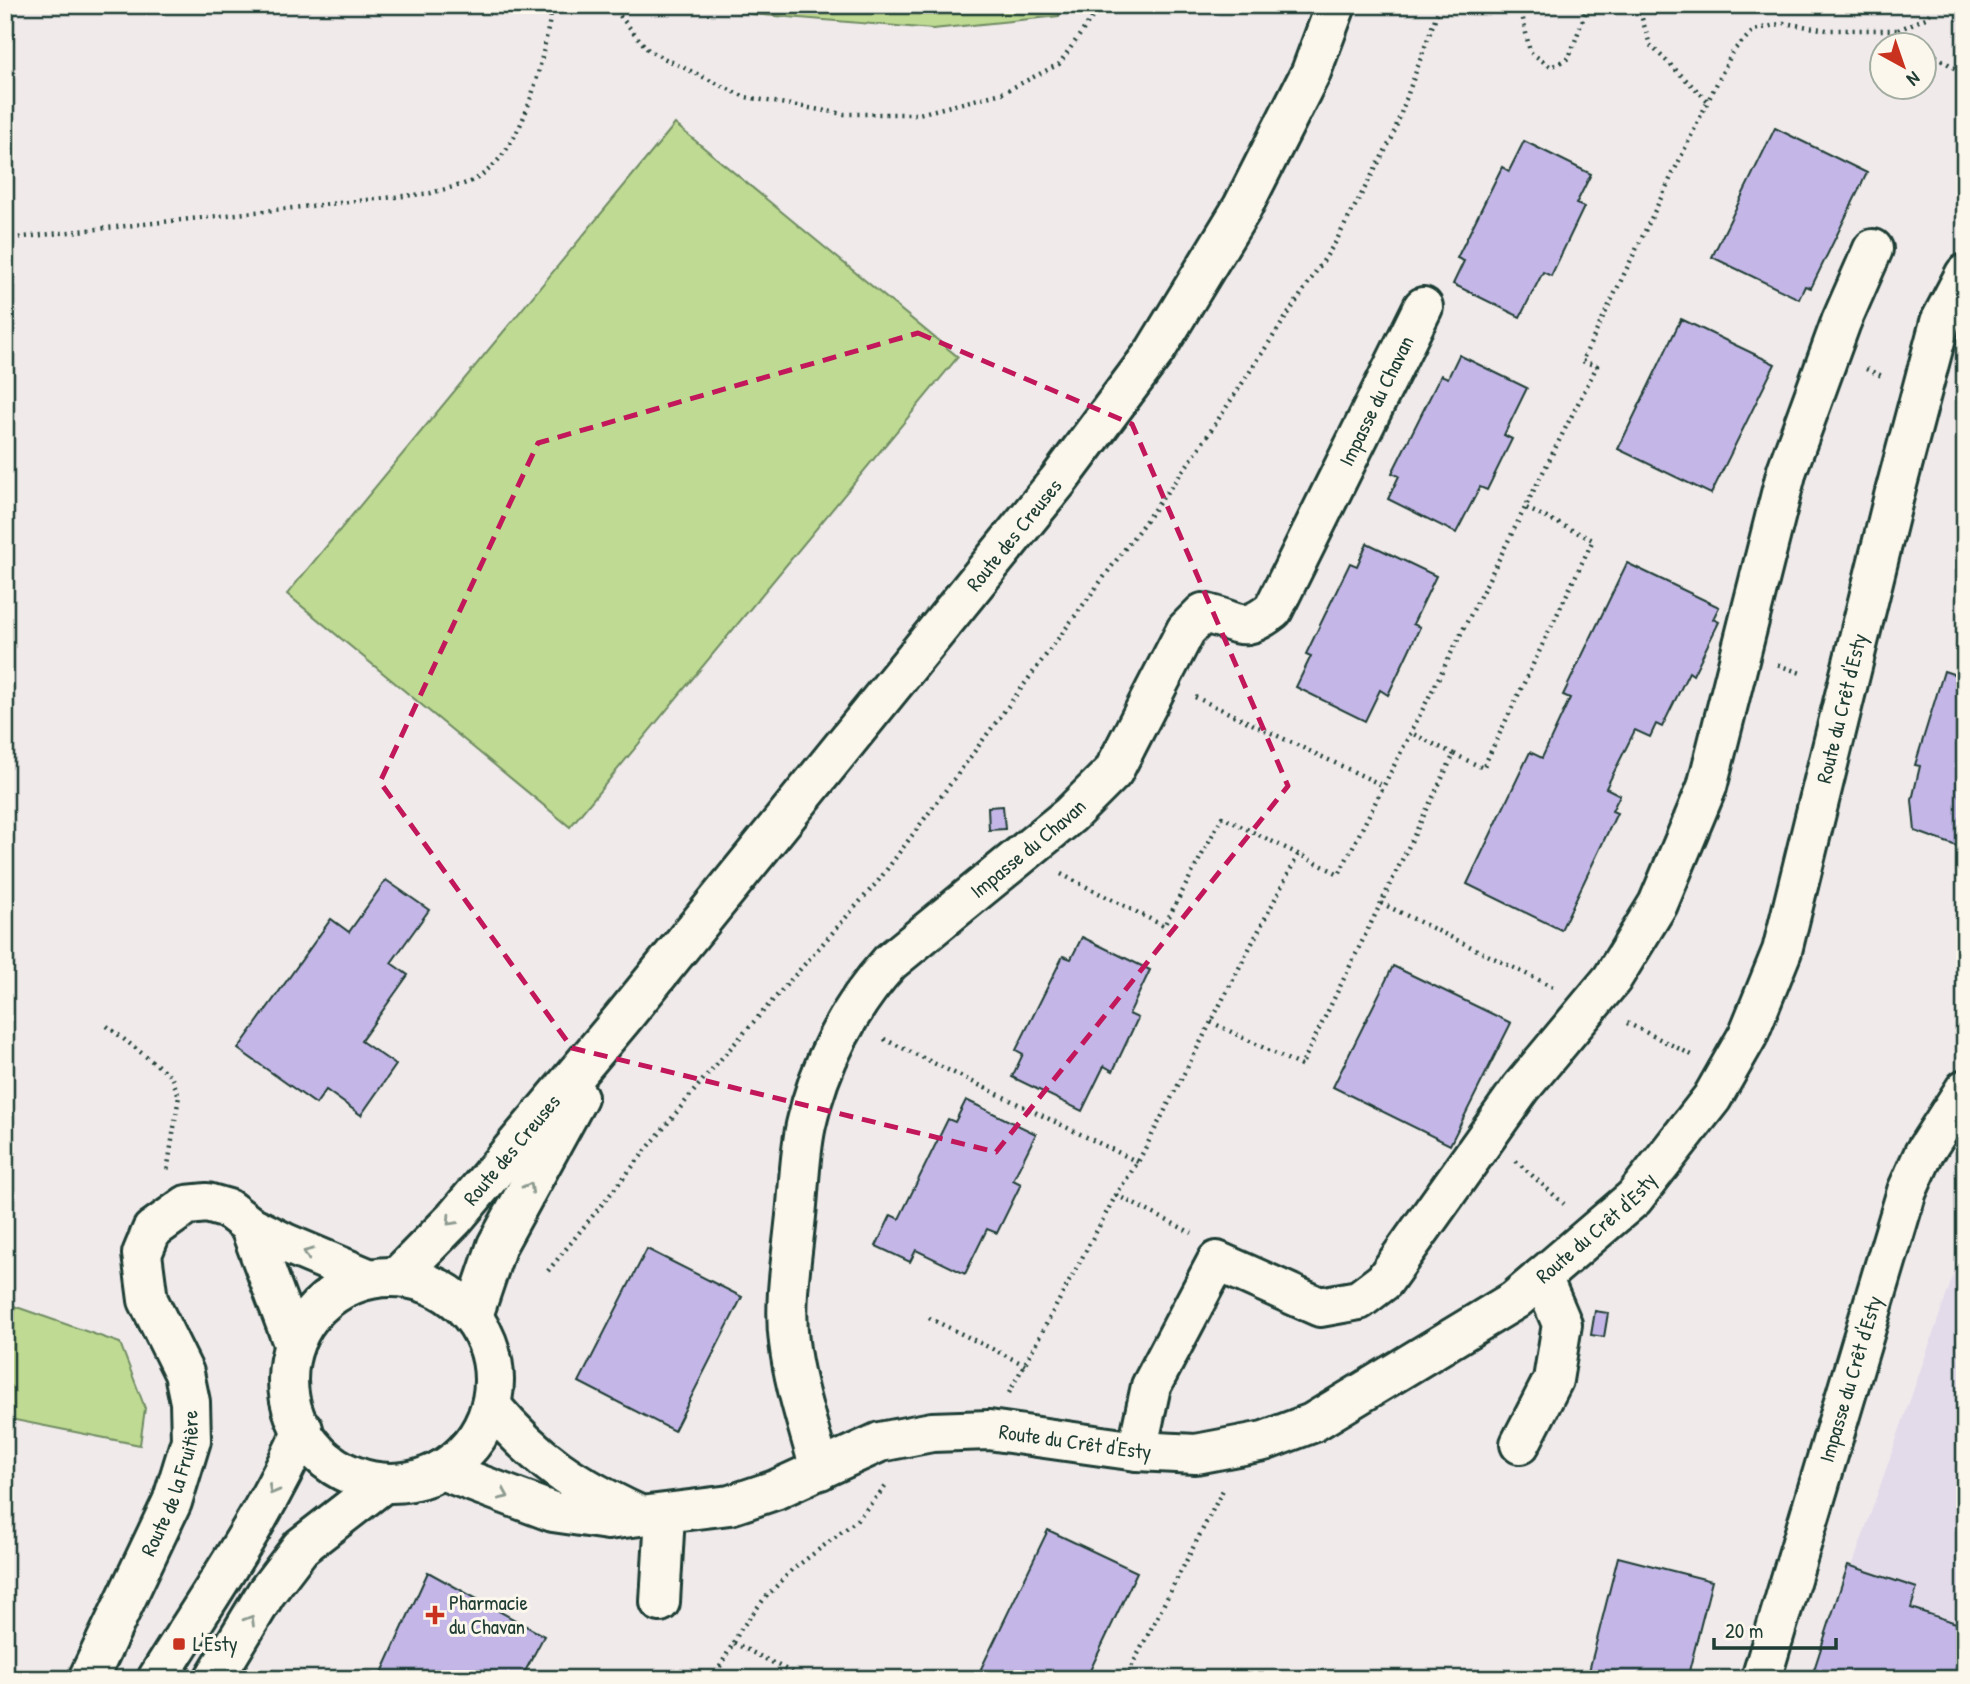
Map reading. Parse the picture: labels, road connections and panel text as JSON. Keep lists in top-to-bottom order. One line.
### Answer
{"streets":{"street":["Impasse du Chavan","Route des Creuses","Route du Crêt d'Esty","Impasse du Crêt d'Esty","Route de la Fruitière"]},"crossings":[["Impasse du Chavan","Route du Crêt d'Esty"],["Route des Creuses","Route du Crêt d'Esty"],["Route des Creuses","Route de la Fruitière"],["Route du Crêt d'Esty","Route de la Fruitière"]],"places":{"health":["Pharmacie du Chavan"],"transit":["L'Esty"]},"scale_bar":"20 m","north":"bottom right"}
